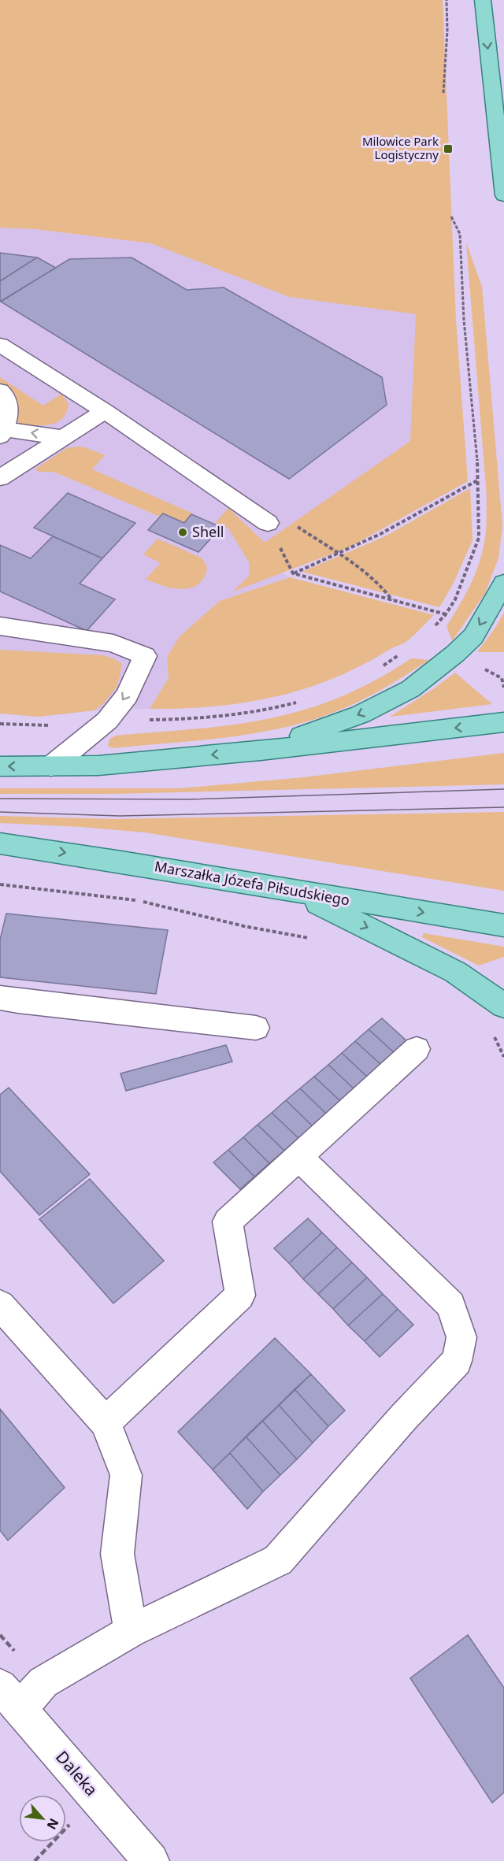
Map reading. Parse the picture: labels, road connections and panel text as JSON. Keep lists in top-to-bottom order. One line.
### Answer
{"streets":{"main road":["Marszałka Józefa Piłsudskiego"],"street":["Daleka"]},"places":{"transit":["Milowice Park Logistyczny"],"other":["Shell"]},"north":"bottom right"}
